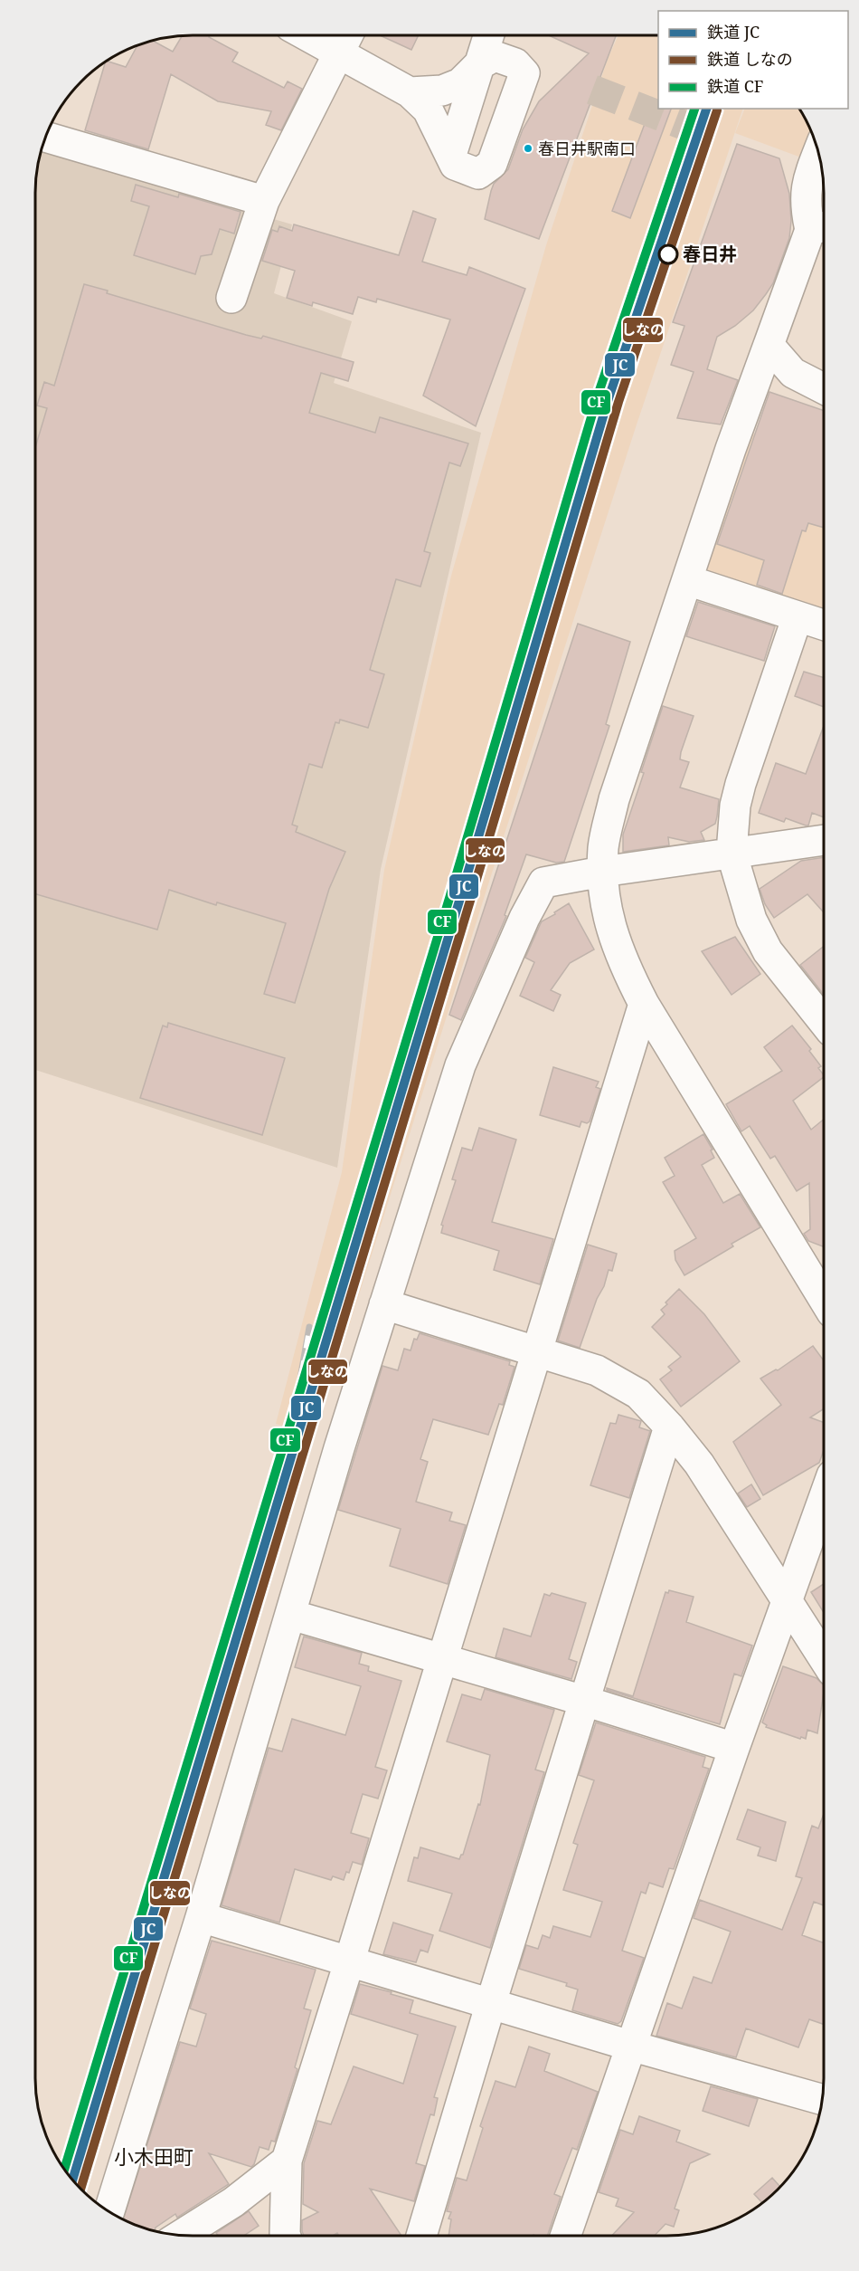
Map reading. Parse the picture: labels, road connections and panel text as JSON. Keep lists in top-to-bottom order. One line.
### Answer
{"districts":["小木田町"],"places":["春日井駅南口","春日井"],"lines":["rail line JC","rail line CF","rail line しなの"],"legend":["鉄道 JC","鉄道 しなの","鉄道 CF"]}
